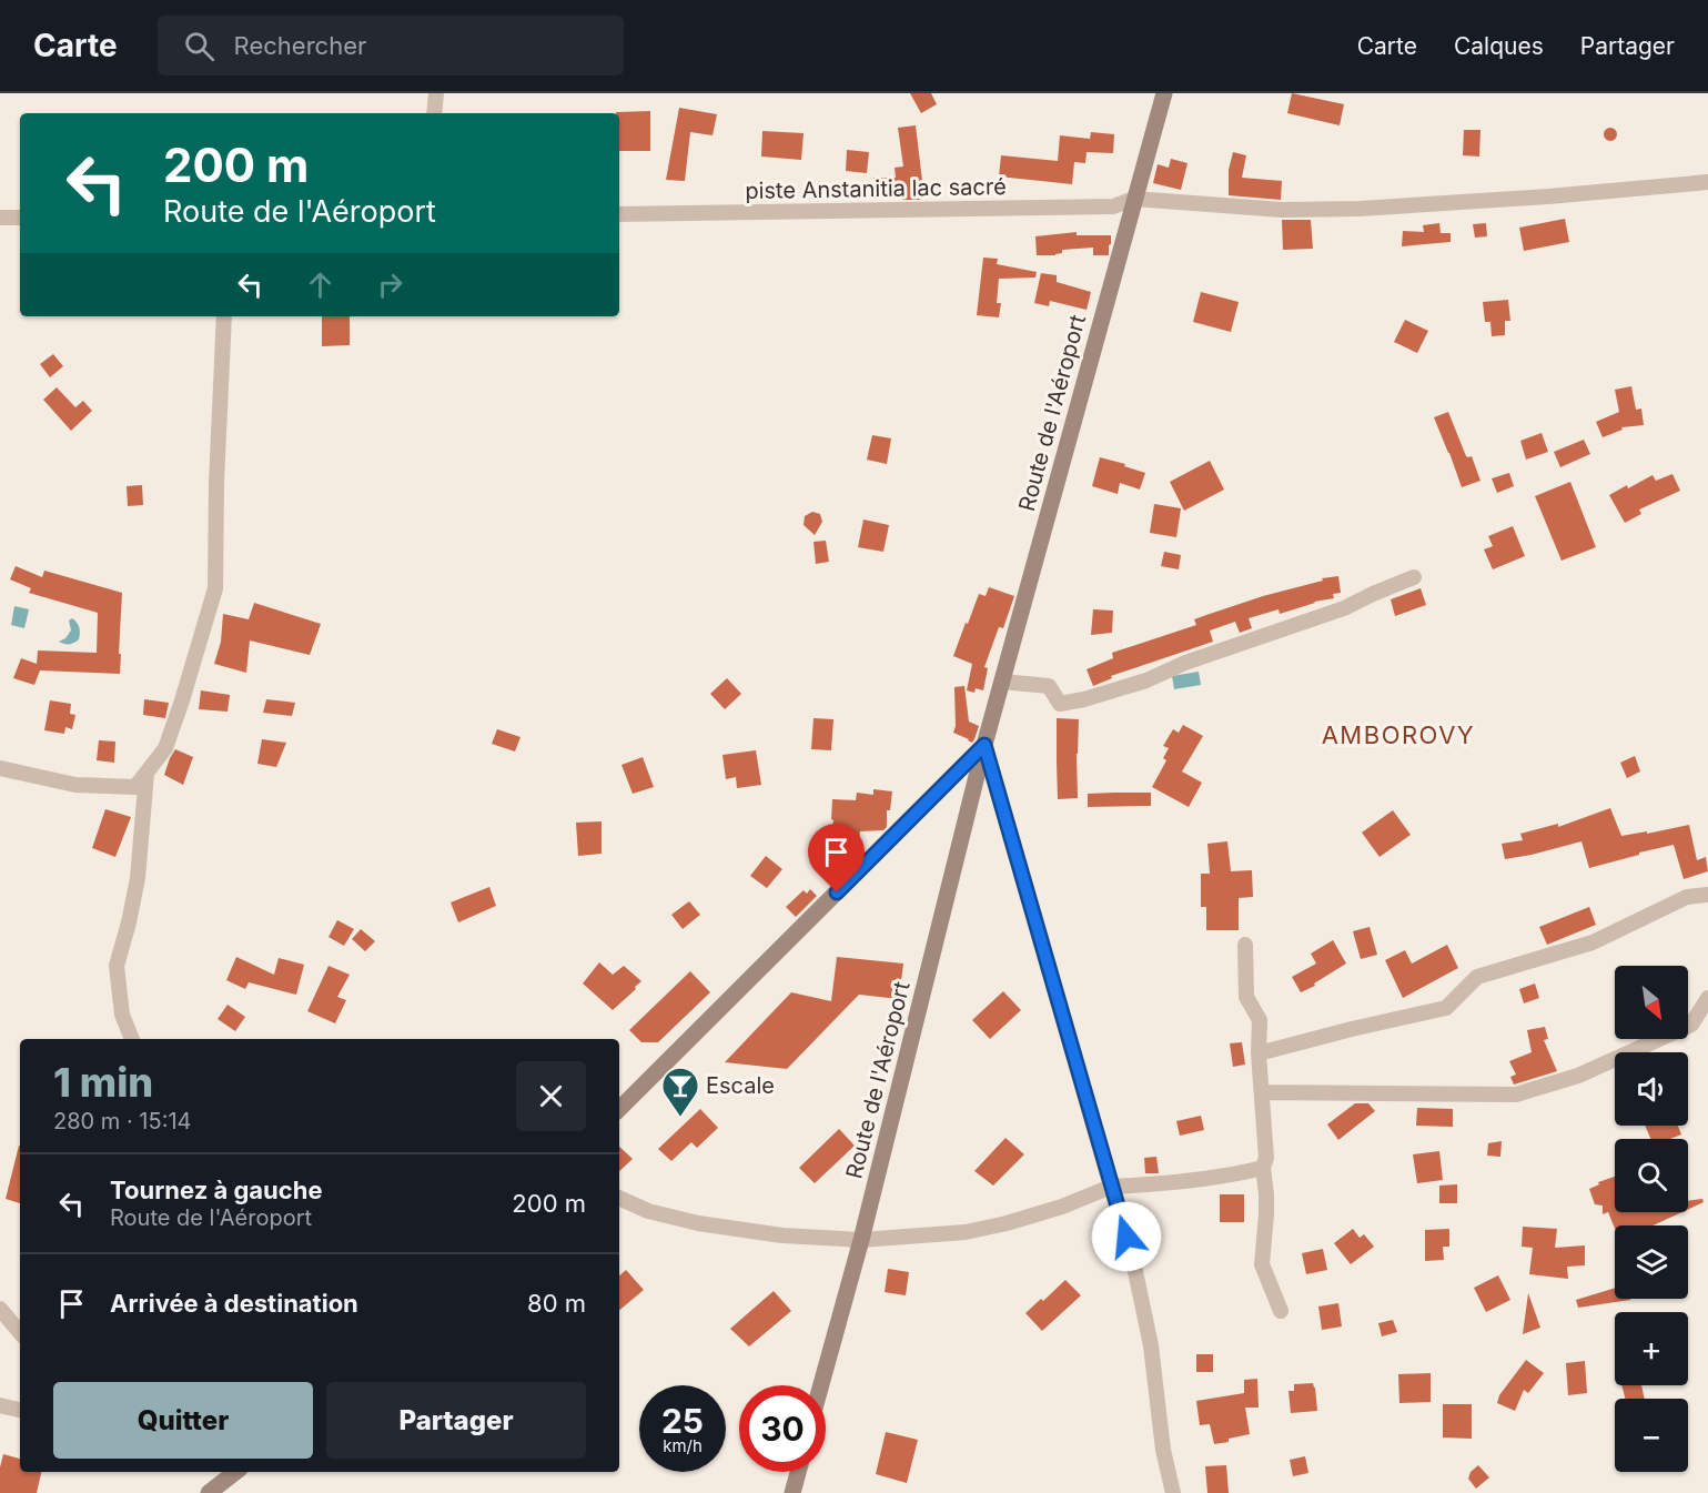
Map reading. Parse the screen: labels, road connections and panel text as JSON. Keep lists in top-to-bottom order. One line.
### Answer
{"streets":{"main road":["Route de l'Aéroport"],"street":["piste Anstanitia lac sacré"]},"crossings":[["piste Anstanitia lac sacré","Route de l'Aéroport"]],"districts":["AMBOROVY"],"places":{"bar":["Escale"]},"north":"bottom right","page":{"header":"Carte","search":"Rechercher","nav":["Carte","Calques","Partager"],"turn":["200 m","Route de l'Aéroport"],"map_buttons":["+","−"],"heading":["1 min","280 m · 15:14"],"list":[{"name":"Tournez à gauche","note":"Route de l'Aéroport","value":"200 m"},{"name":"Arrivée à destination","value":"80 m"}],"buttons":["Quitter","Partager"],"speed":"25 km/h","limit":"30"}}
